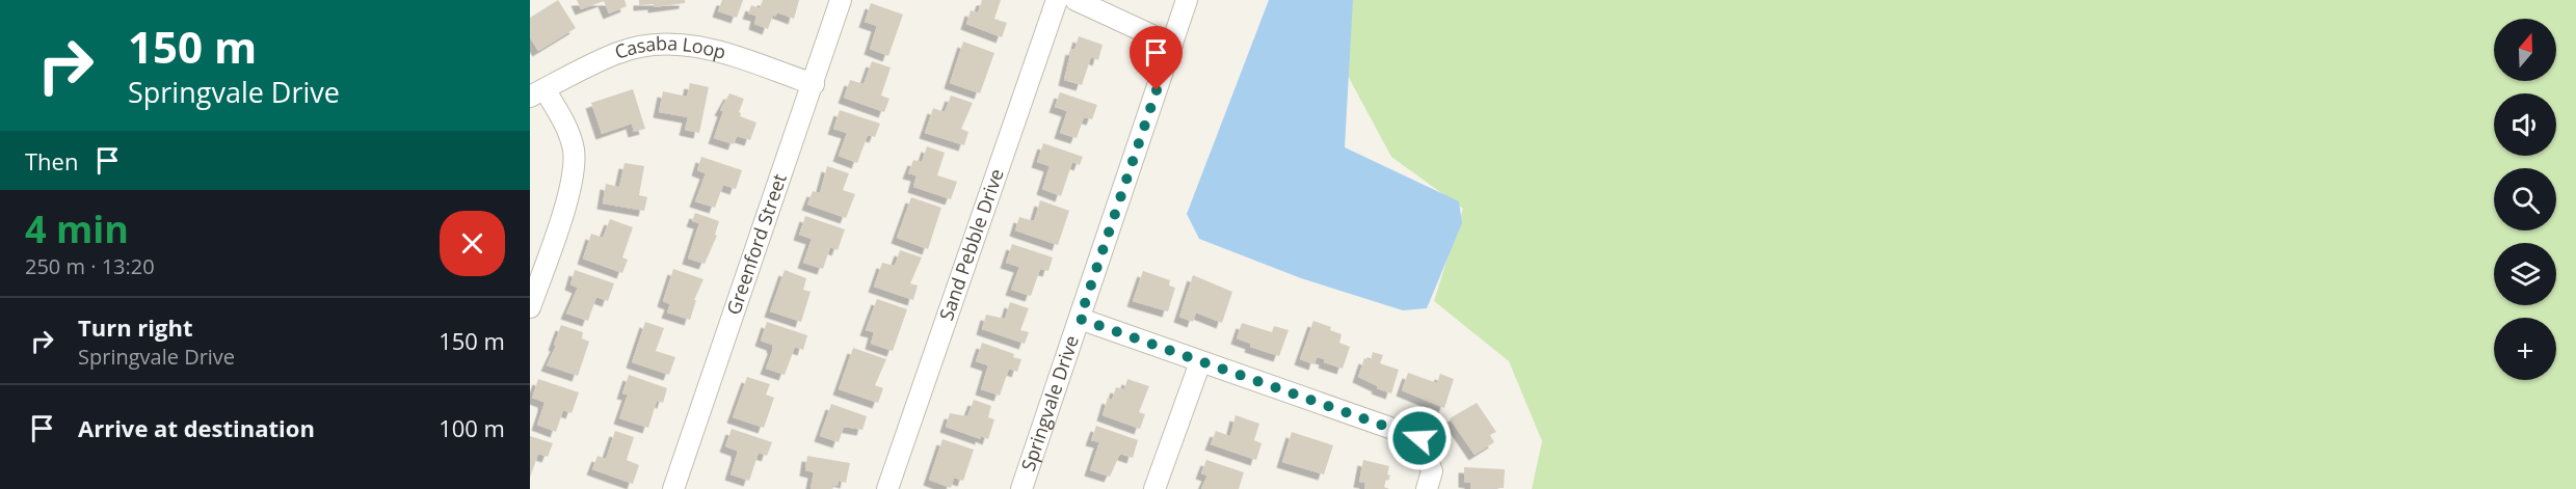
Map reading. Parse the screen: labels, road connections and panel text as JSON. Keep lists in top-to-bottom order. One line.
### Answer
{"streets":{"street":["Casaba Loop","Greenford Street","Sand Pebble Drive","Springvale Drive"]},"crossings":[["Casaba Loop","Greenford Street"]],"north":"top","page":{"turn":["150 m","Springvale Drive"],"map_buttons":"+","then":"Then","heading":["4 min","250 m · 13:20"],"list":[{"name":"Turn right","note":"Springvale Drive","value":"150 m"},{"name":"Arrive at destination","value":"100 m"}]}}
